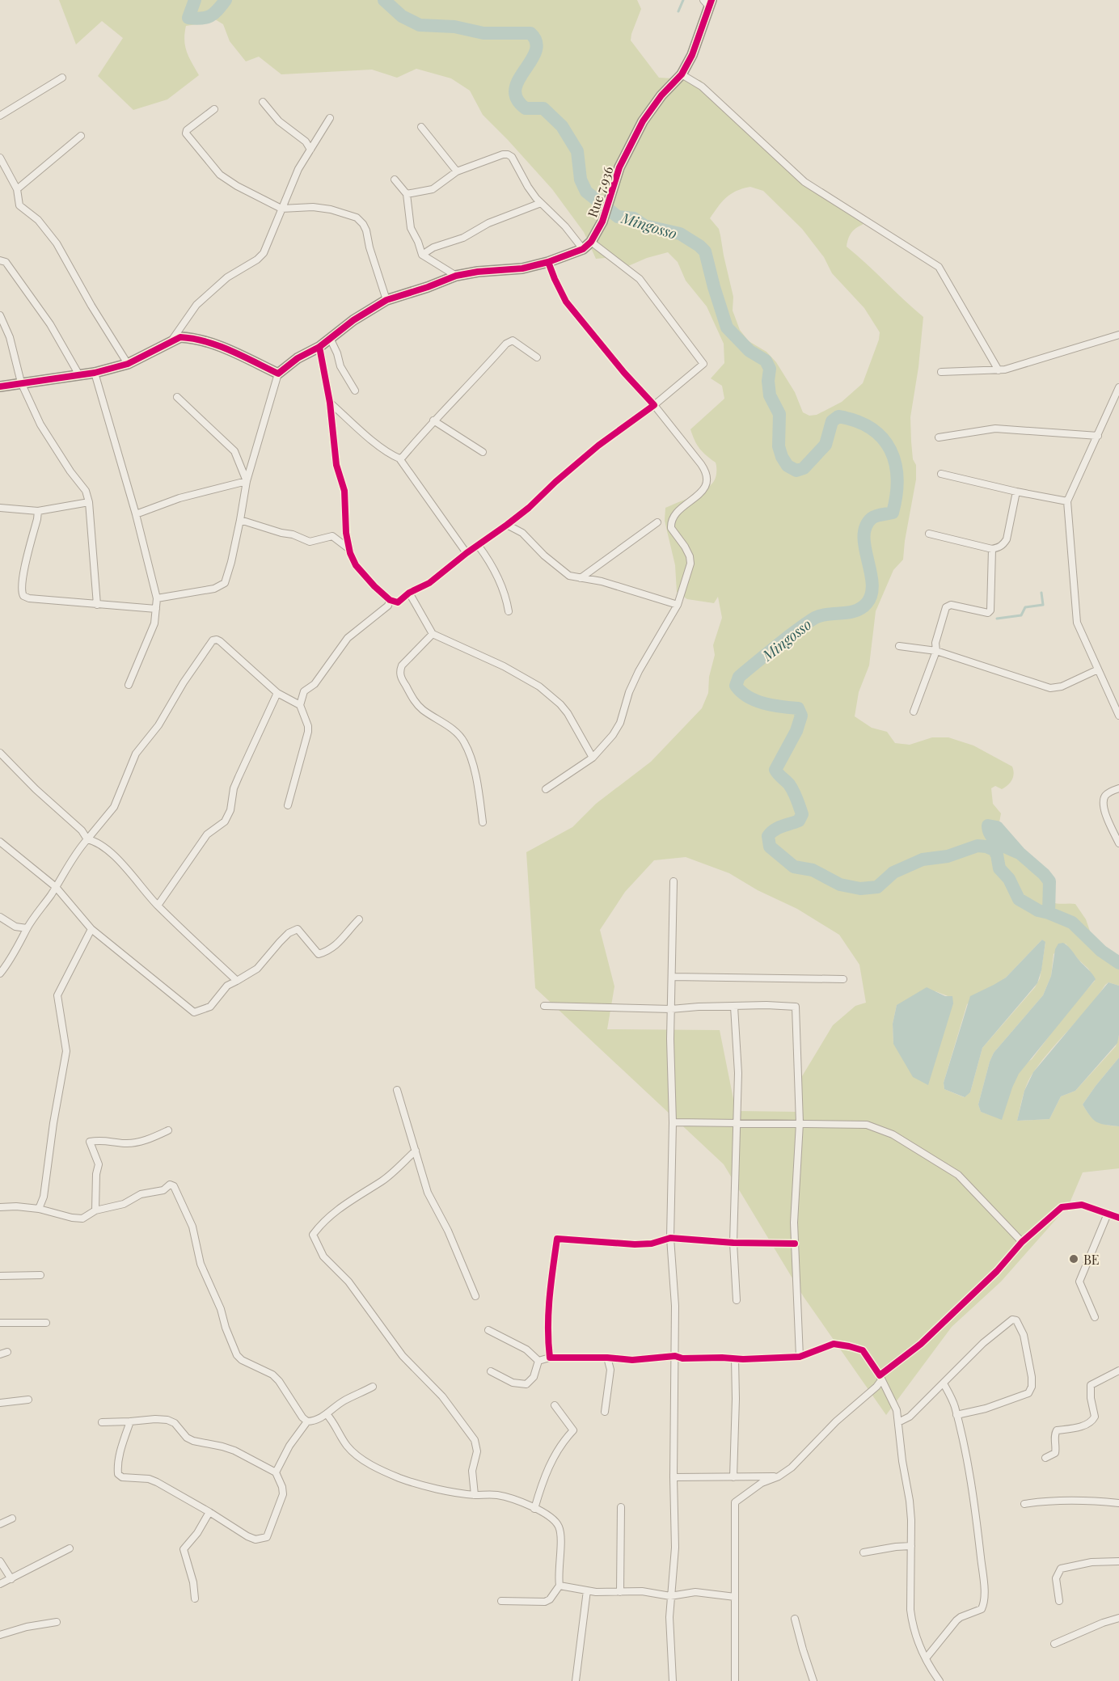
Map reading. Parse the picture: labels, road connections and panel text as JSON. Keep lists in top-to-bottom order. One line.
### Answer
{"streets":{"street":["Rue 7.936"]},"water":["Mingosso"],"places":["BE"]}
